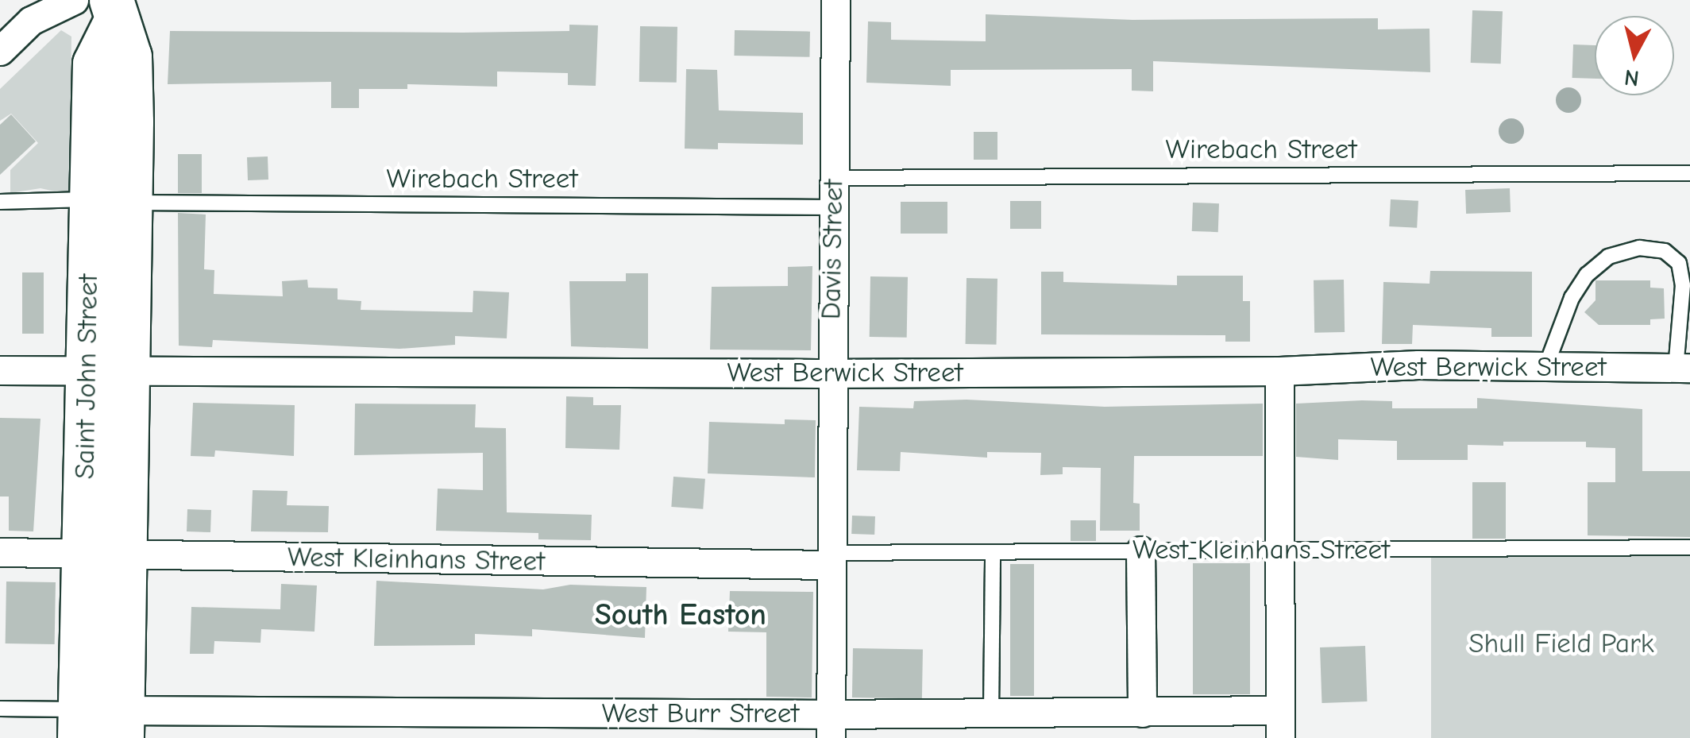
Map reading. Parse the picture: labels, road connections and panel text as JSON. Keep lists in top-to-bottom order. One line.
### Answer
{"streets":{"main road":["Saint John Street"],"street":["Davis Street","West Berwick Street","West Kleinhans Street","West Burr Street"],"lane":["Wirebach Street"]},"crossings":[["Wirebach Street","Davis Street"],["Wirebach Street","Saint John Street"],["Davis Street","West Berwick Street"],["Davis Street","West Kleinhans Street"],["Davis Street","West Burr Street"],["West Berwick Street","Saint John Street"],["Saint John Street","West Kleinhans Street"],["Saint John Street","West Burr Street"]],"districts":["South Easton"],"parks":["Shull Field Park"],"north":"bottom"}
